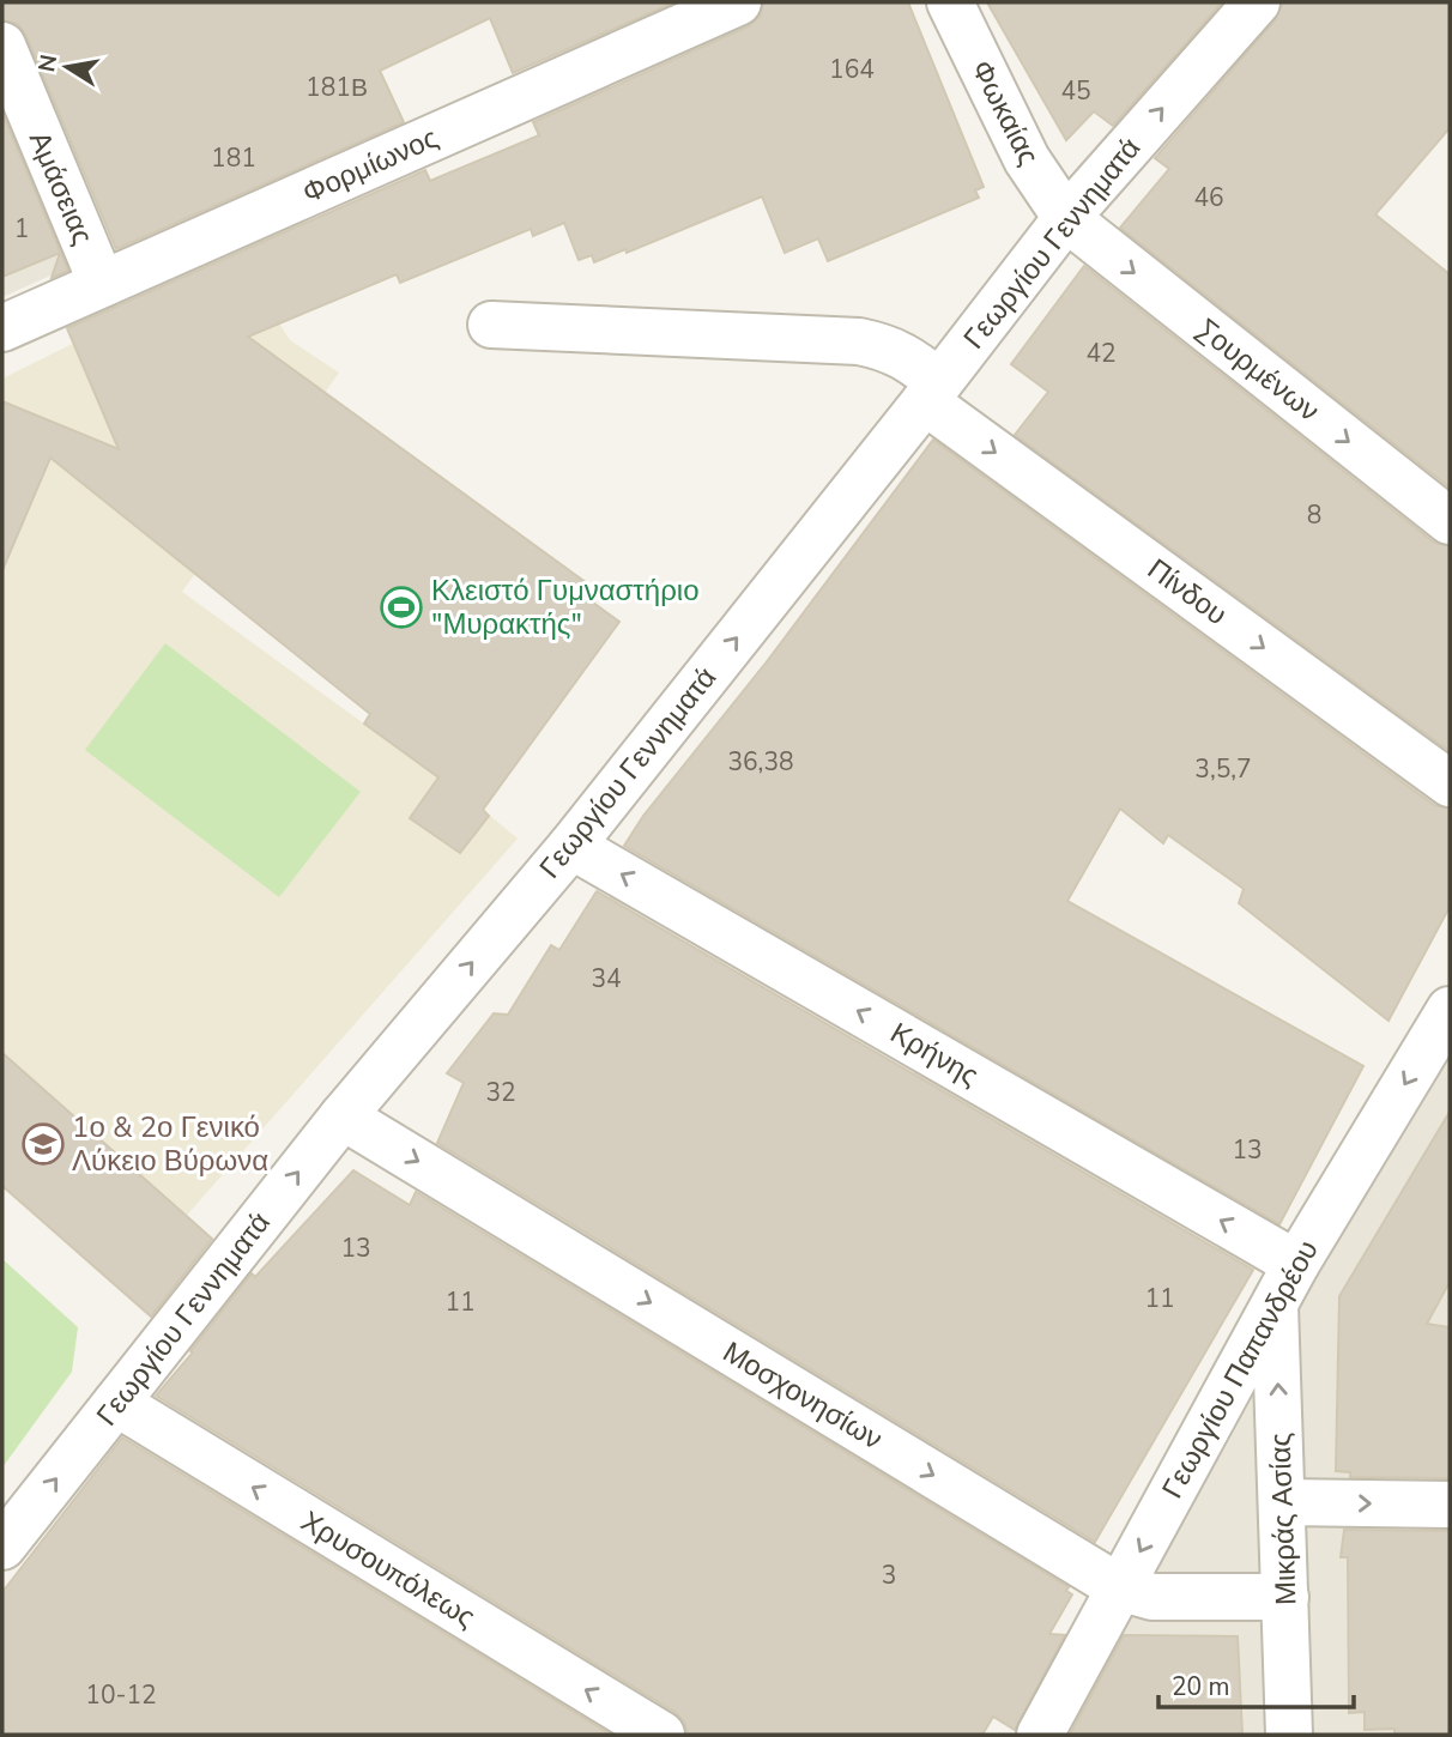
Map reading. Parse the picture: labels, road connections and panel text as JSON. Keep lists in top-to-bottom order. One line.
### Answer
{"streets":{"street":["Φωκαίας","Φορμίωνος","Αμάσειας","Γεωργίου Γεννηματά","Σουρμένων","Πίνδου","Κρήνης","Γεωργίου Παπανδρέου","Μοσχονησίων","Μικράς Ασίας","Χρυσουπόλεως"]},"crossings":[["Φωκαίας","Γεωργίου Γεννηματά"],["Φωκαίας","Σουρμένων"],["Φορμίωνος","Αμάσειας"],["Γεωργίου Γεννηματά","Σουρμένων"],["Γεωργίου Γεννηματά","Πίνδου"],["Γεωργίου Γεννηματά","Κρήνης"],["Γεωργίου Γεννηματά","Μοσχονησίων"],["Γεωργίου Γεννηματά","Χρυσουπόλεως"],["Κρήνης","Γεωργίου Παπανδρέου"],["Γεωργίου Παπανδρέου","Μοσχονησίων"],["Γεωργίου Παπανδρέου","Μικράς Ασίας"],["Μοσχονησίων","Μικράς Ασίας"]],"one_way":["Γεωργίου Γεννηματά","Σουρμένων","Πίνδου","Κρήνης","Γεωργίου Παπανδρέου","Μοσχονησίων","Μικράς Ασίας","Χρυσουπόλεως"],"places":{"sports":["Κλειστό Γυμναστήριο \"Μυρακτής\""],"school or university":["1ο & 2ο Γενικό Λύκειο Βύρωνα"]},"house_numbers":["164","181Β","45","181","46","1","42","8","36,38","3,5,7","34","32","13","13","11","11","3","10-12"],"scale_bar":"20 m","north":"left"}
